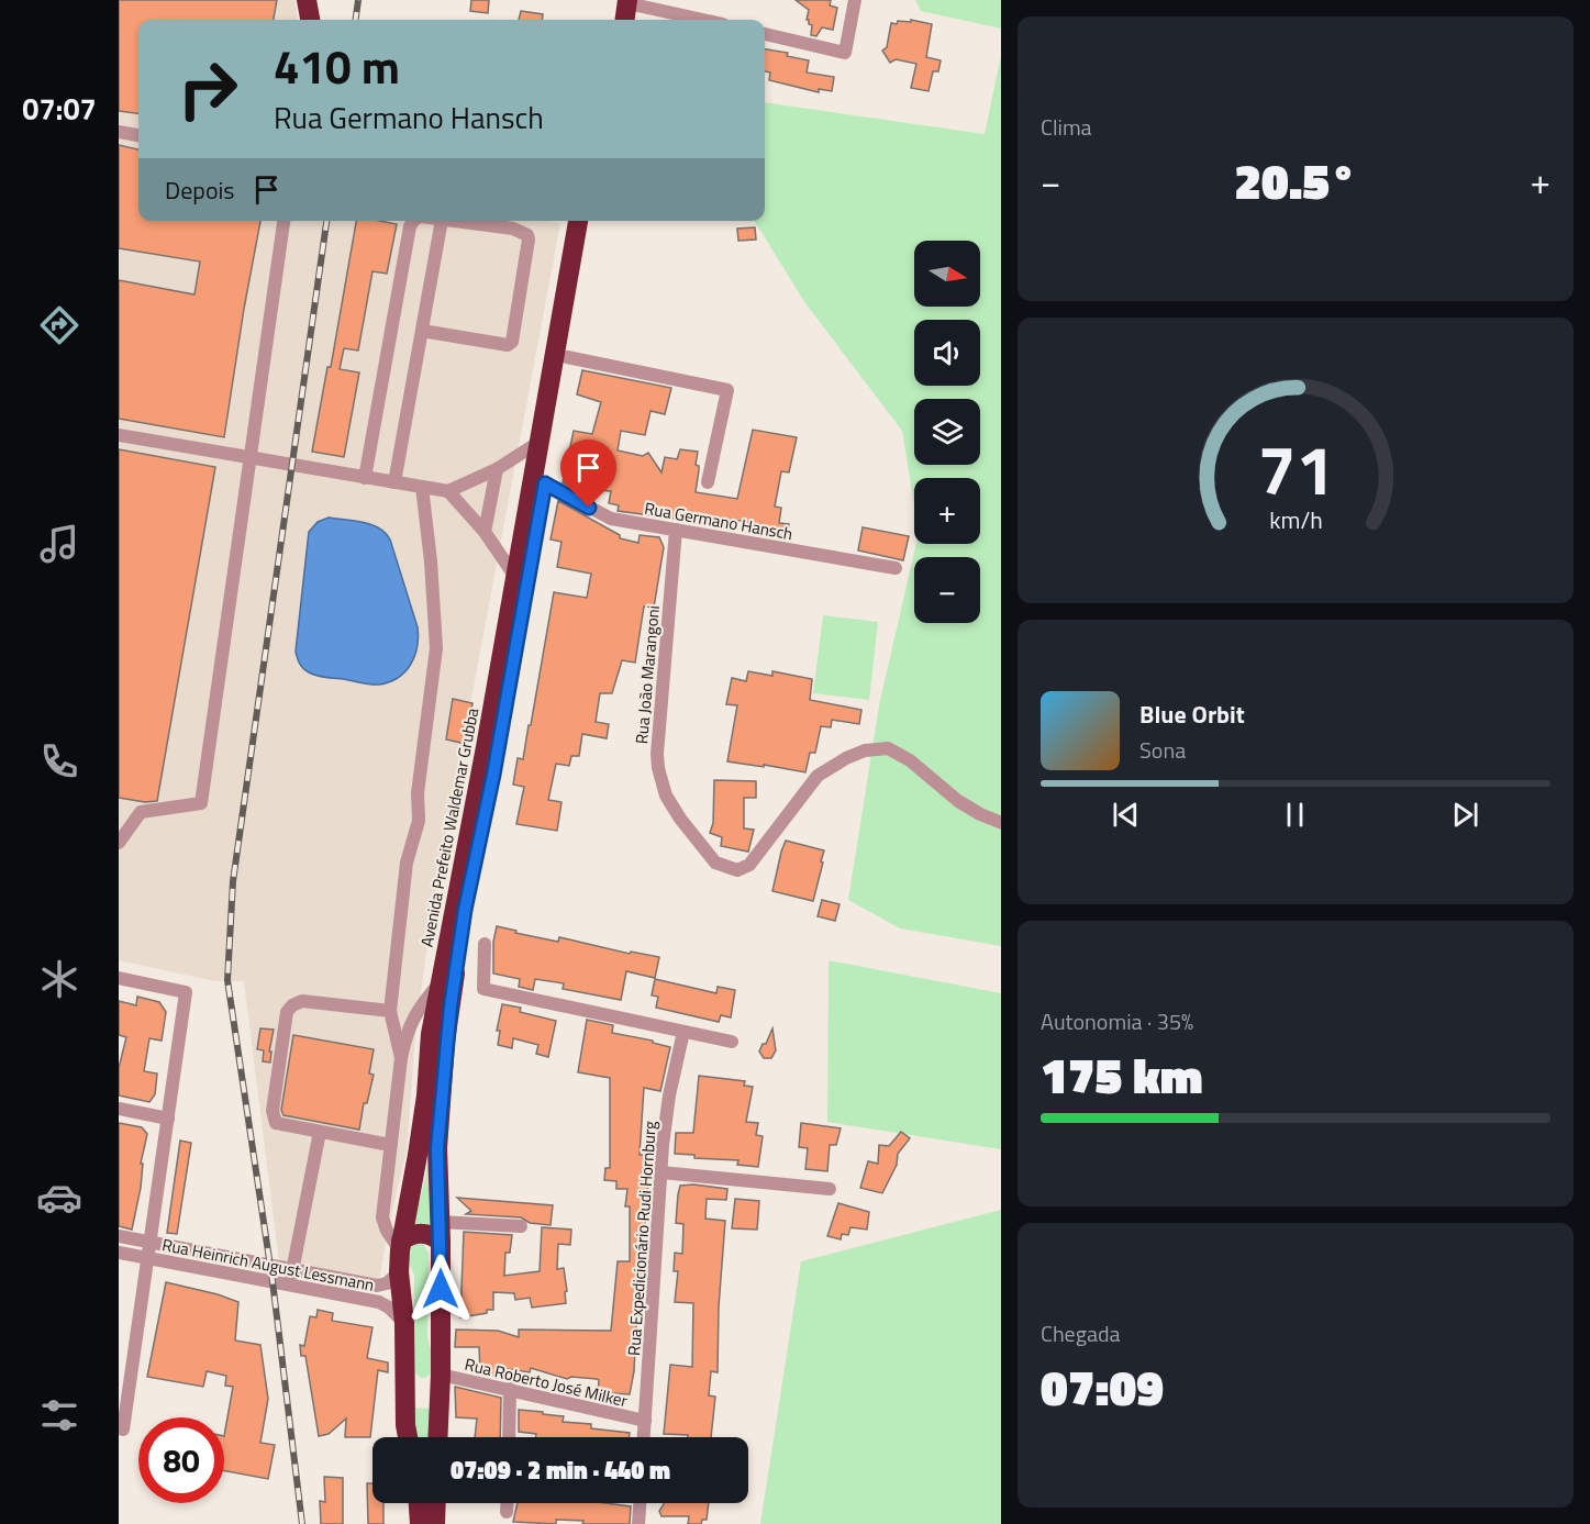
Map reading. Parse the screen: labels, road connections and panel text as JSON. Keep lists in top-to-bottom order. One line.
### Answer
{"streets":{"highway":["Avenida Prefeito Waldemar Grubba"],"street":["Rua Germano Hansch","Rua João Marangoni","Rua Expedicionário Rudi Hornburg","Rua Heinrich August Lessmann","Rua Roberto José Milker"]},"crossings":[["Rua Germano Hansch","Rua João Marangoni"],["Rua Germano Hansch","Avenida Prefeito Waldemar Grubba"],["Avenida Prefeito Waldemar Grubba","Rua Heinrich August Lessmann"],["Avenida Prefeito Waldemar Grubba","Rua Roberto José Milker"],["Rua Expedicionário Rudi Hornburg","Rua Roberto José Milker"]],"north":"right","page":{"tabs":"07:07","tile":["Clima",["Autonomia · 35%","175 km"],["Chegada","07:09"]],"turn":["410 m","Rua Germano Hansch"],"heat":["−","20.5°","+"],"then":"Depois","map_buttons":["+","−"],"song":["Blue Orbit","Sona"],"limit":"80","trip":"07:09 · 2 min · 440 m","gauge":["71","km/h"]}}
